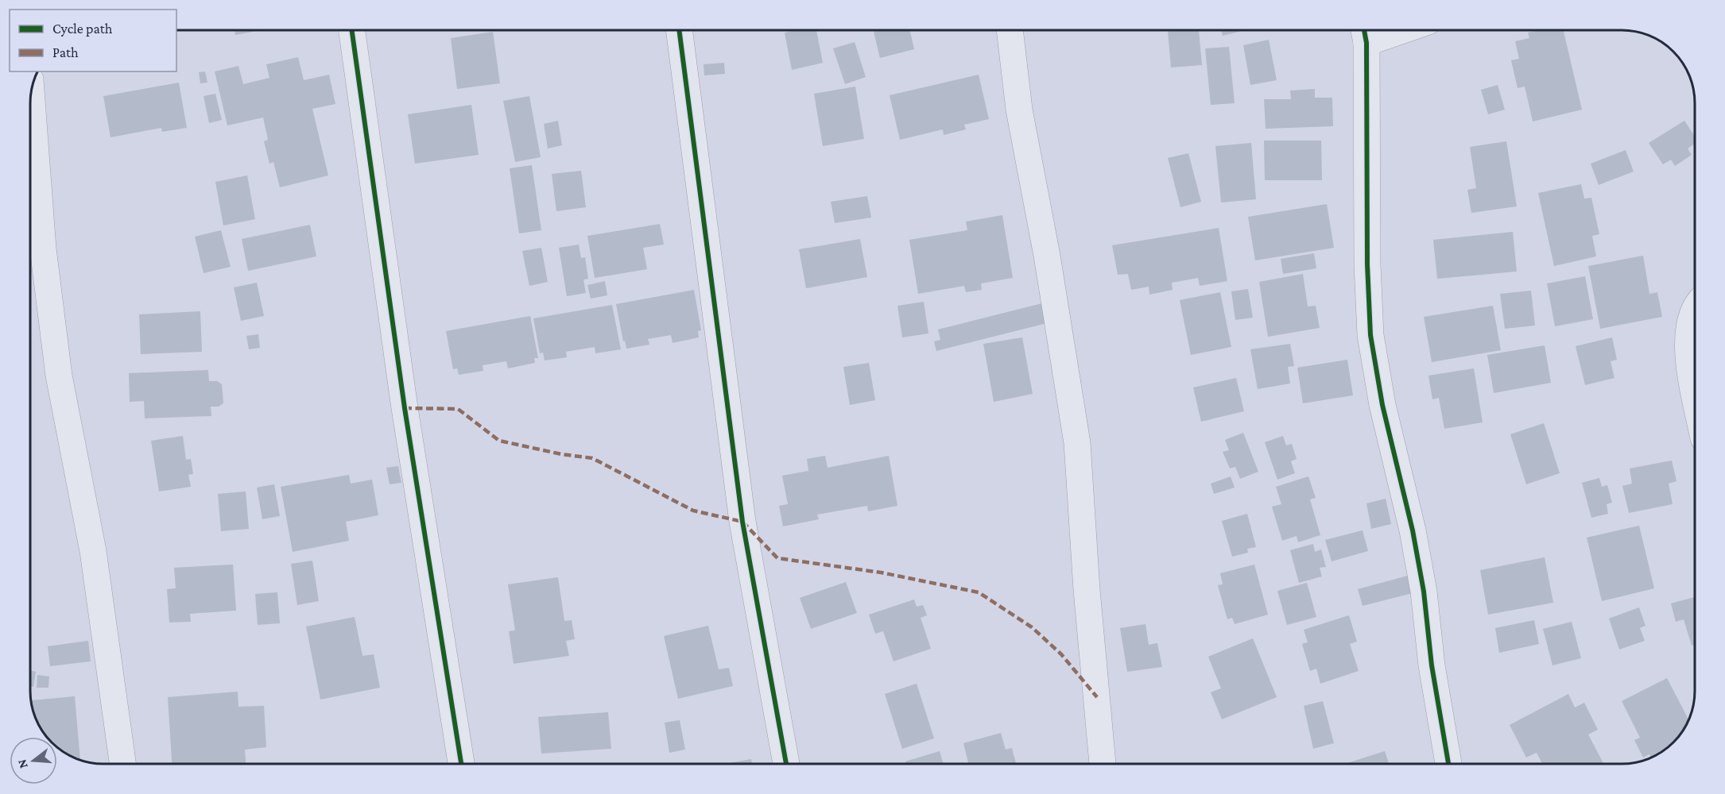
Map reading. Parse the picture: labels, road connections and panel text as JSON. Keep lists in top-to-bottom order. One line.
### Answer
{"legend":["Cycle path","Path"],"north":"left"}
